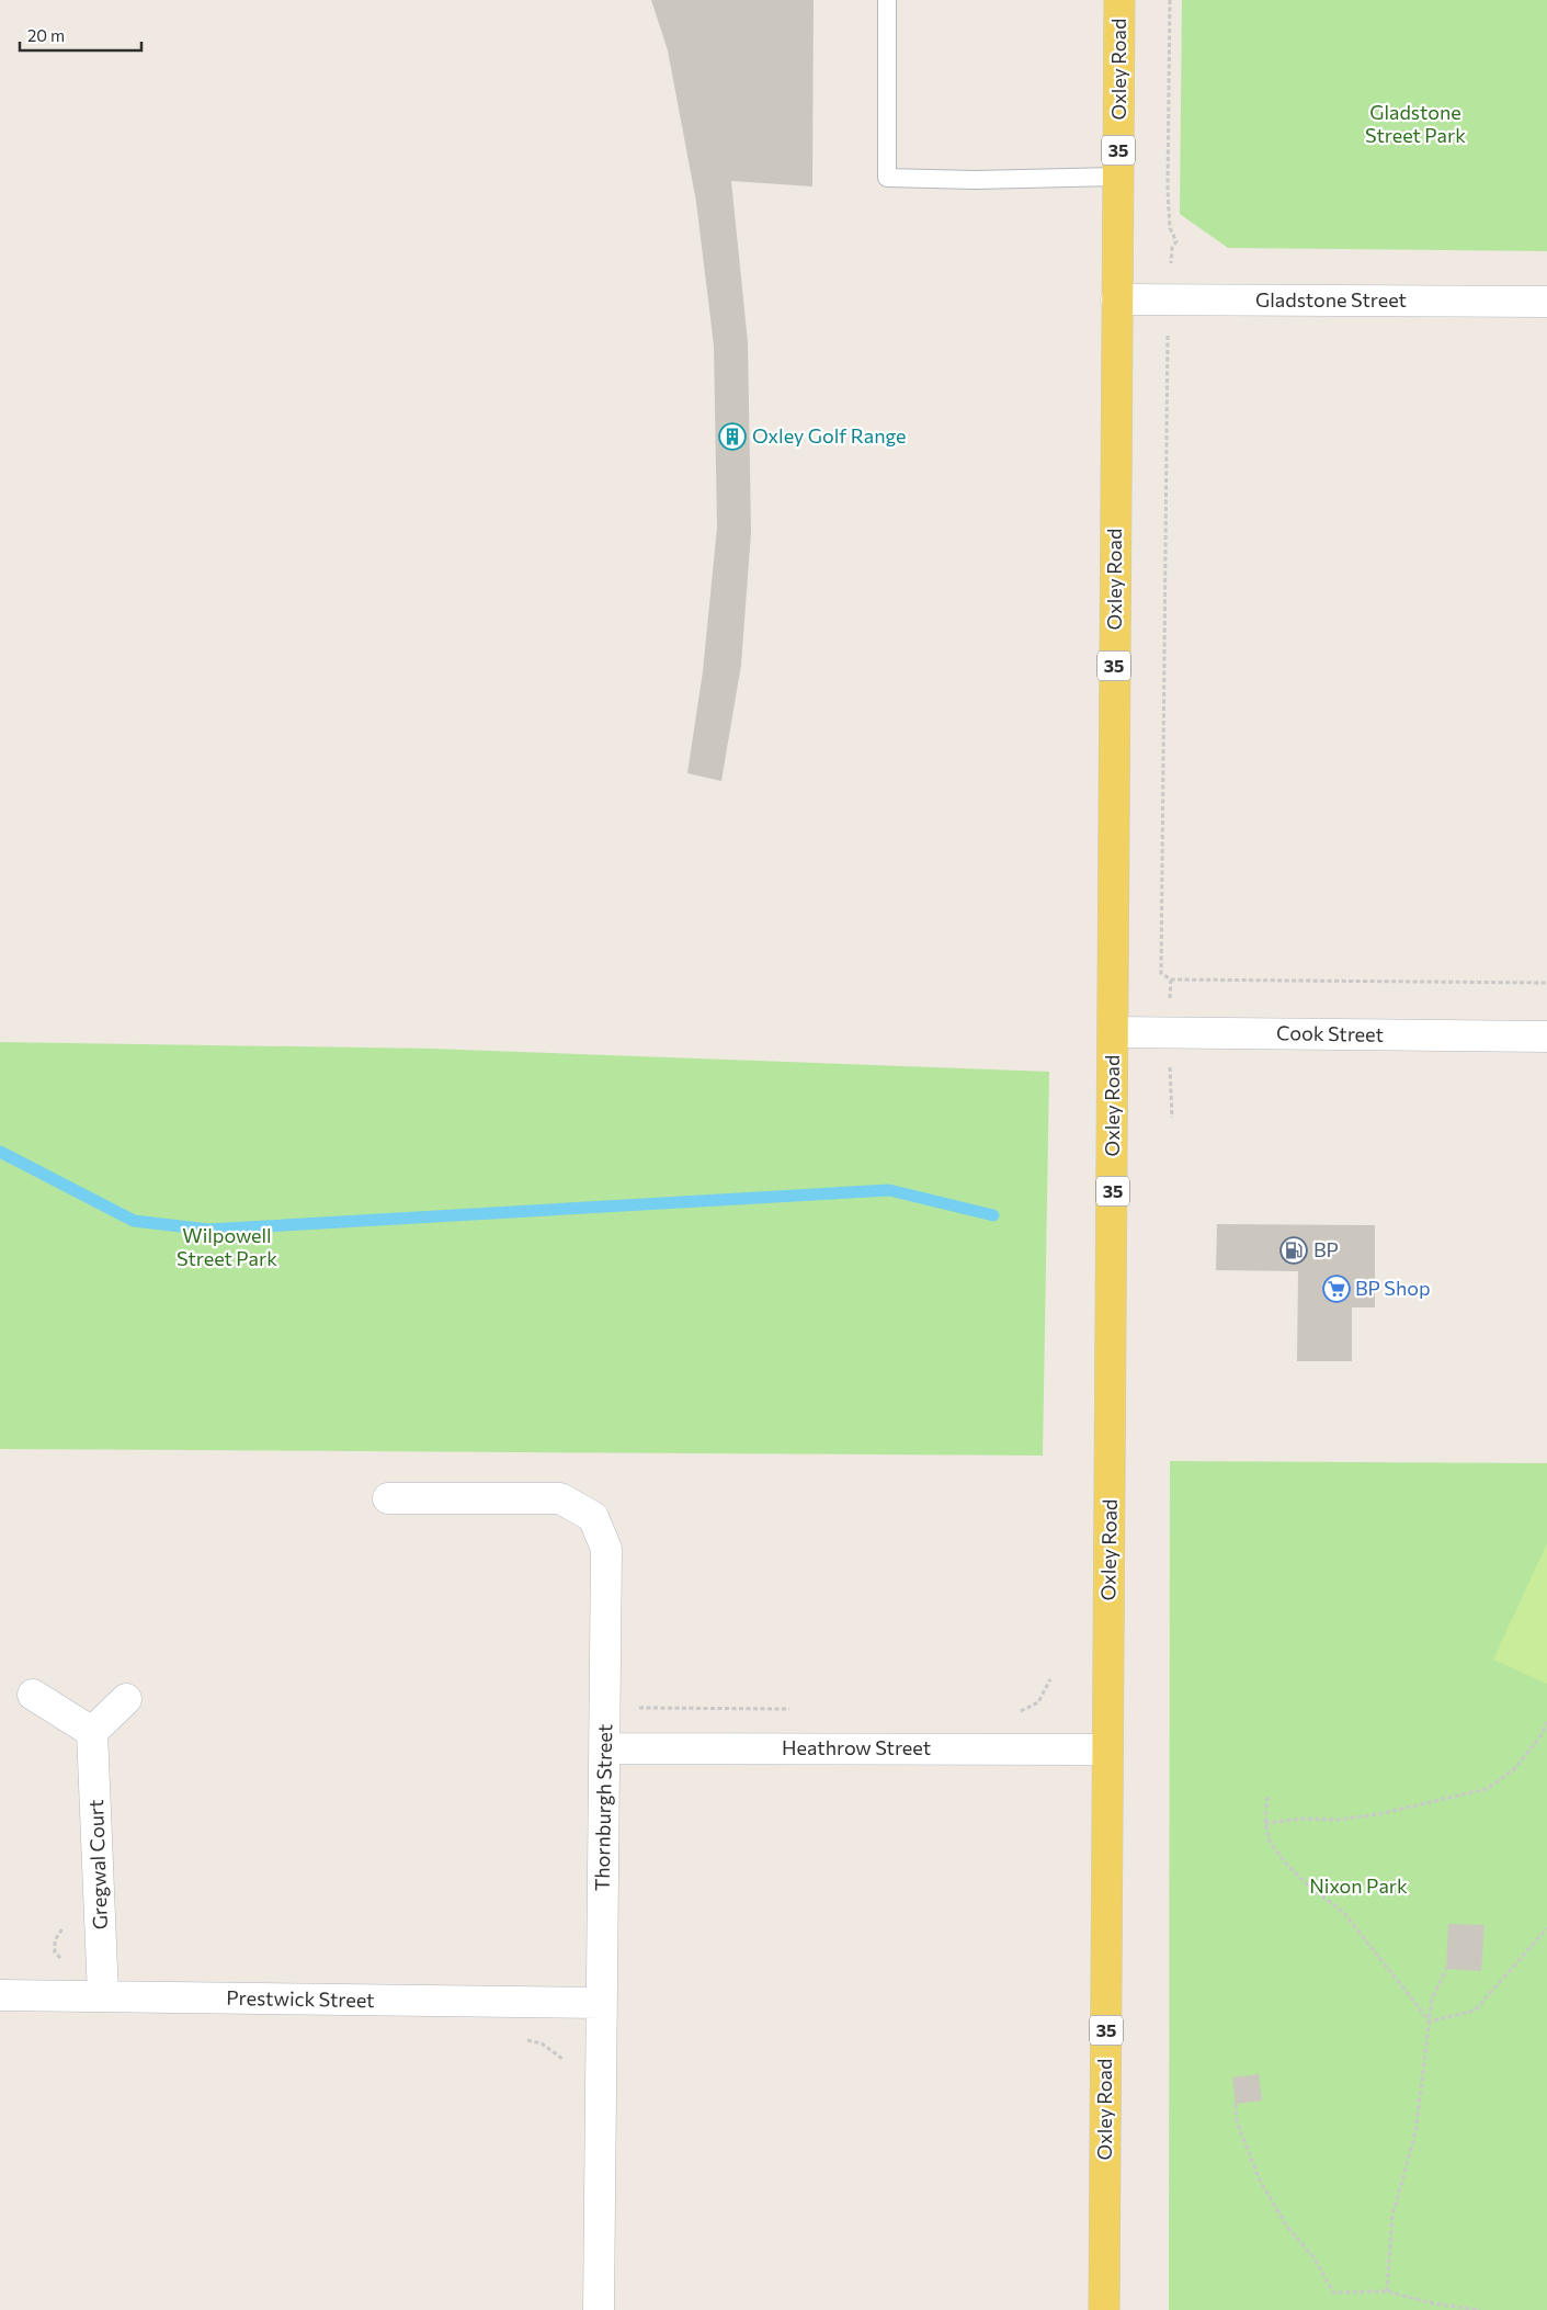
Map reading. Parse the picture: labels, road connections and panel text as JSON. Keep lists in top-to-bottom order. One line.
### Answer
{"streets":{"main road":["Oxley Road","35"],"street":["Gladstone Street","Cook Street","Heathrow Street","Thornburgh Street","Gregwal Court","Prestwick Street"]},"crossings":[["Oxley Road","Gladstone Street"],["Oxley Road","Cook Street"],["Oxley Road","Heathrow Street"],["Heathrow Street","Thornburgh Street"],["Thornburgh Street","Prestwick Street"],["Gregwal Court","Prestwick Street"]],"parks":["Gladstone Street Park","Wilpowell Street Park","Nixon Park"],"places":{"building":["Oxley Golf Range"],"fuel station":["BP"],"supermarket":["BP Shop"]},"scale_bar":"20 m"}
